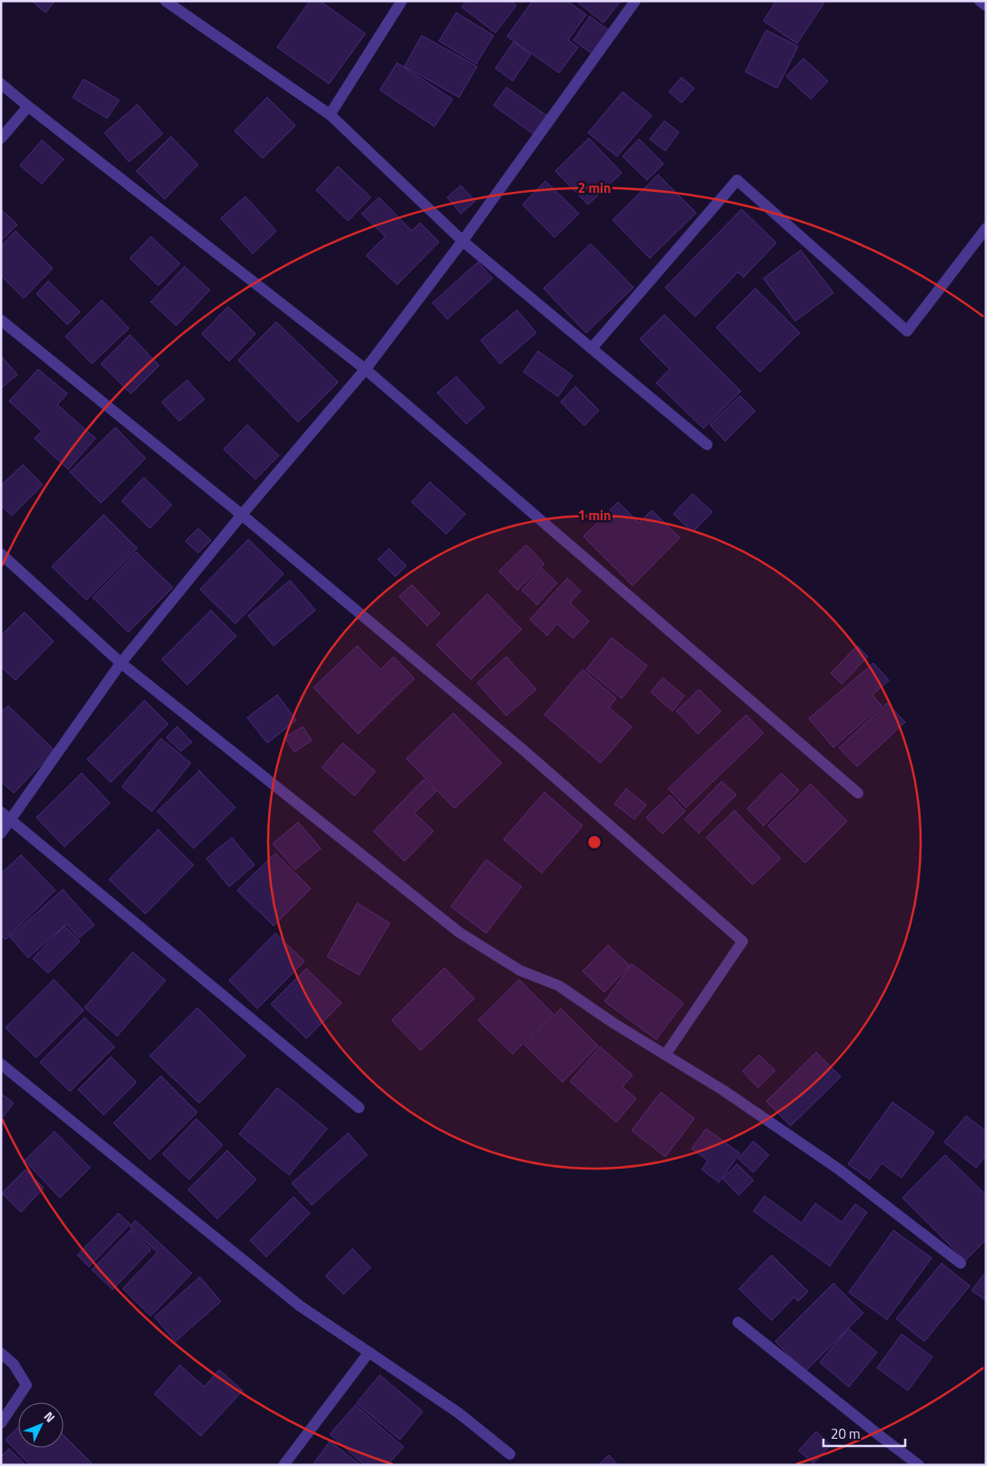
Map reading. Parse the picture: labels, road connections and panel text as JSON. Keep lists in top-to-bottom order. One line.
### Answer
{"scale_bar":"20 m","north":"top right","rings":["2 min","1 min"]}
